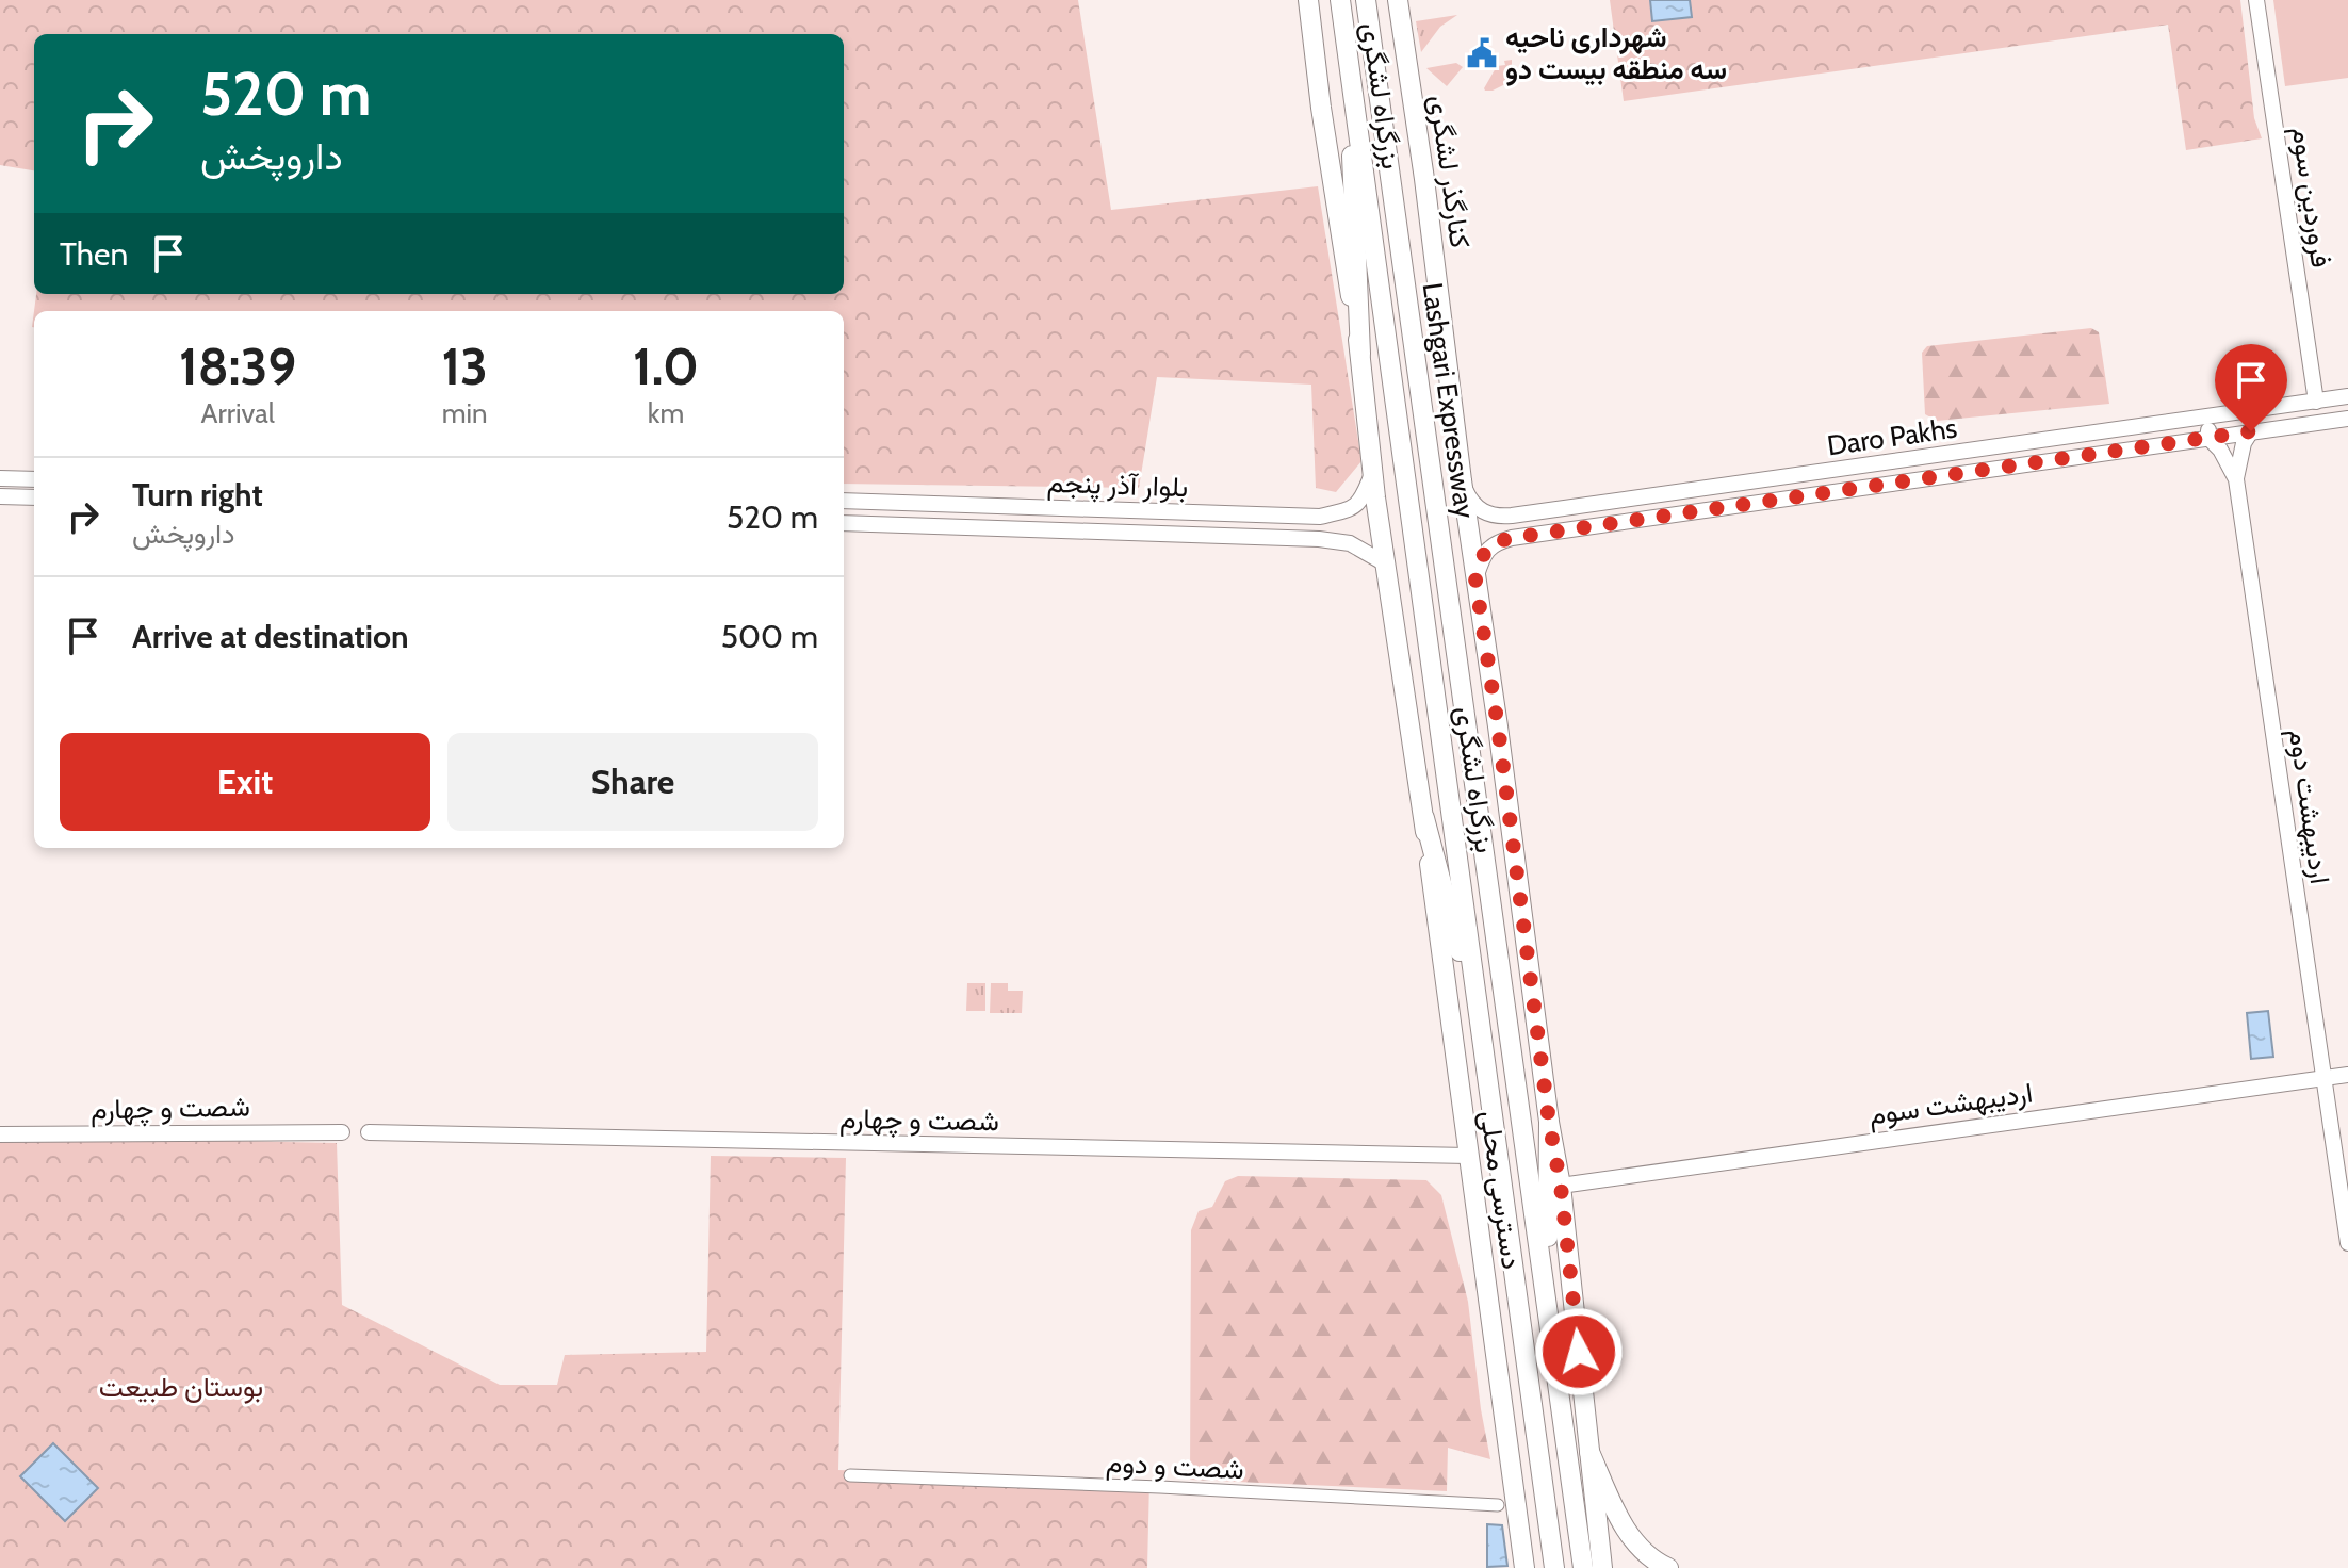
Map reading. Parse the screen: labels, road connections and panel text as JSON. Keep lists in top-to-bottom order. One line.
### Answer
{"streets":{"main road":["بزرگراه لشگری","کنارگذر لشگری","Lashgari Expressway","دسترسی محلی"],"street":["فروردین سوم","Daro Pakhs","بلوار آذر پنجم","اردیبهشت دوم","اردیبهشت سوم","شصت و چهارم","شصت و دوم"]},"crossings":[["کنارگذر لشگری","Daro Pakhs"],["کنارگذر لشگری","اردیبهشت سوم"],["فروردین سوم","Daro Pakhs"],["اردیبهشت دوم","اردیبهشت سوم"],["شصت و چهارم","دسترسی محلی"]],"parks":["بوستان طبیعت"],"places":{"public building":["شهرداری ناحیه سه منطقه بیست دو"]},"page":{"turn":["520 m","داروپخش"],"then":"Then","eta":["18:39","Arrival","13","min","1.0","km"],"list":[{"name":"Turn right","note":"داروپخش","value":"520 m"},{"name":"Arrive at destination","value":"500 m"}],"buttons":["Exit","Share"]}}
